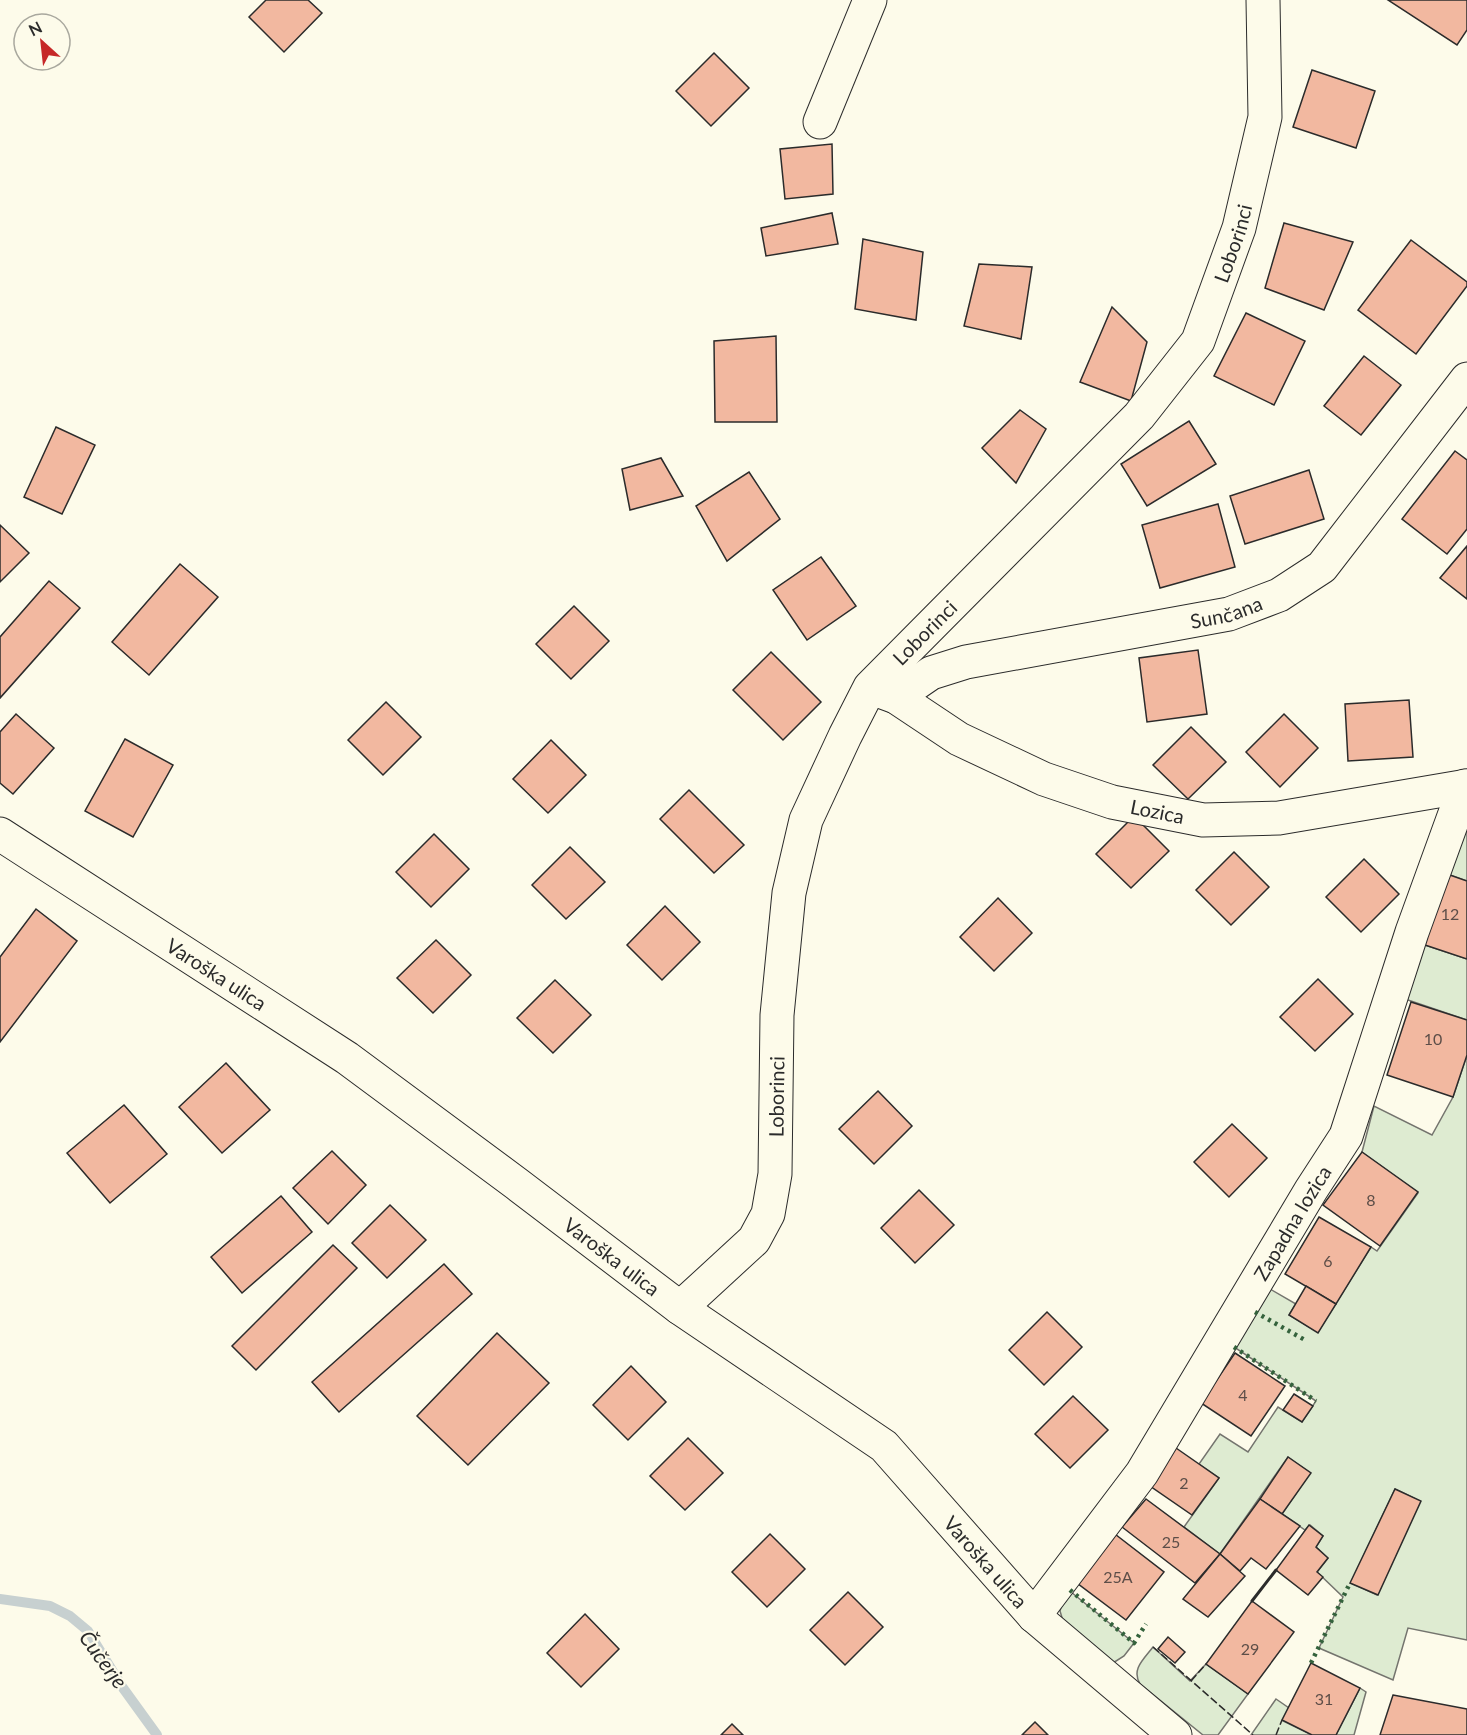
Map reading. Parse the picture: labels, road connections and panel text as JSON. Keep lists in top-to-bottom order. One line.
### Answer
{"streets":{"street":["Loborinci","Sunčana","Lozica","Varoška ulica","Zapadna lozica"]},"crossings":[["Loborinci","Sunčana"],["Loborinci","Lozica"],["Loborinci","Varoška ulica"],["Sunčana","Lozica"],["Lozica","Zapadna lozica"],["Varoška ulica","Zapadna lozica"]],"water":["Čučerje"],"house_numbers":["12","10","8","6","4","2","25","25A","29","31"],"north":"top left"}
